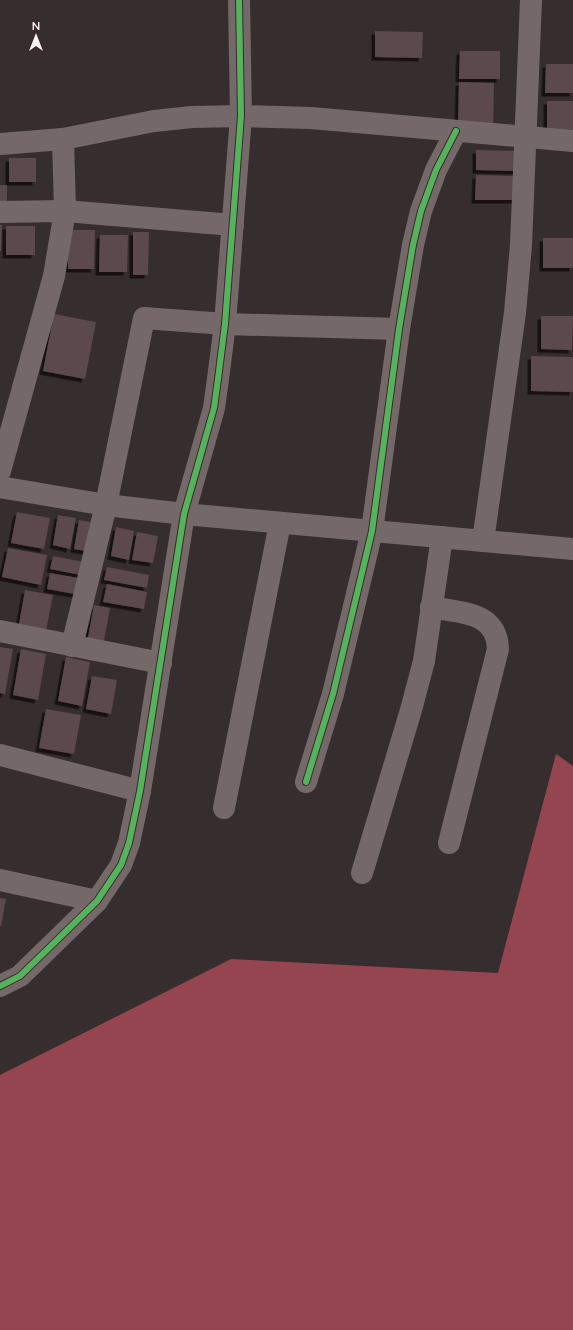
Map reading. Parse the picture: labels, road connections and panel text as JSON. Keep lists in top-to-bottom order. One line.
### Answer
{"north":"top"}
